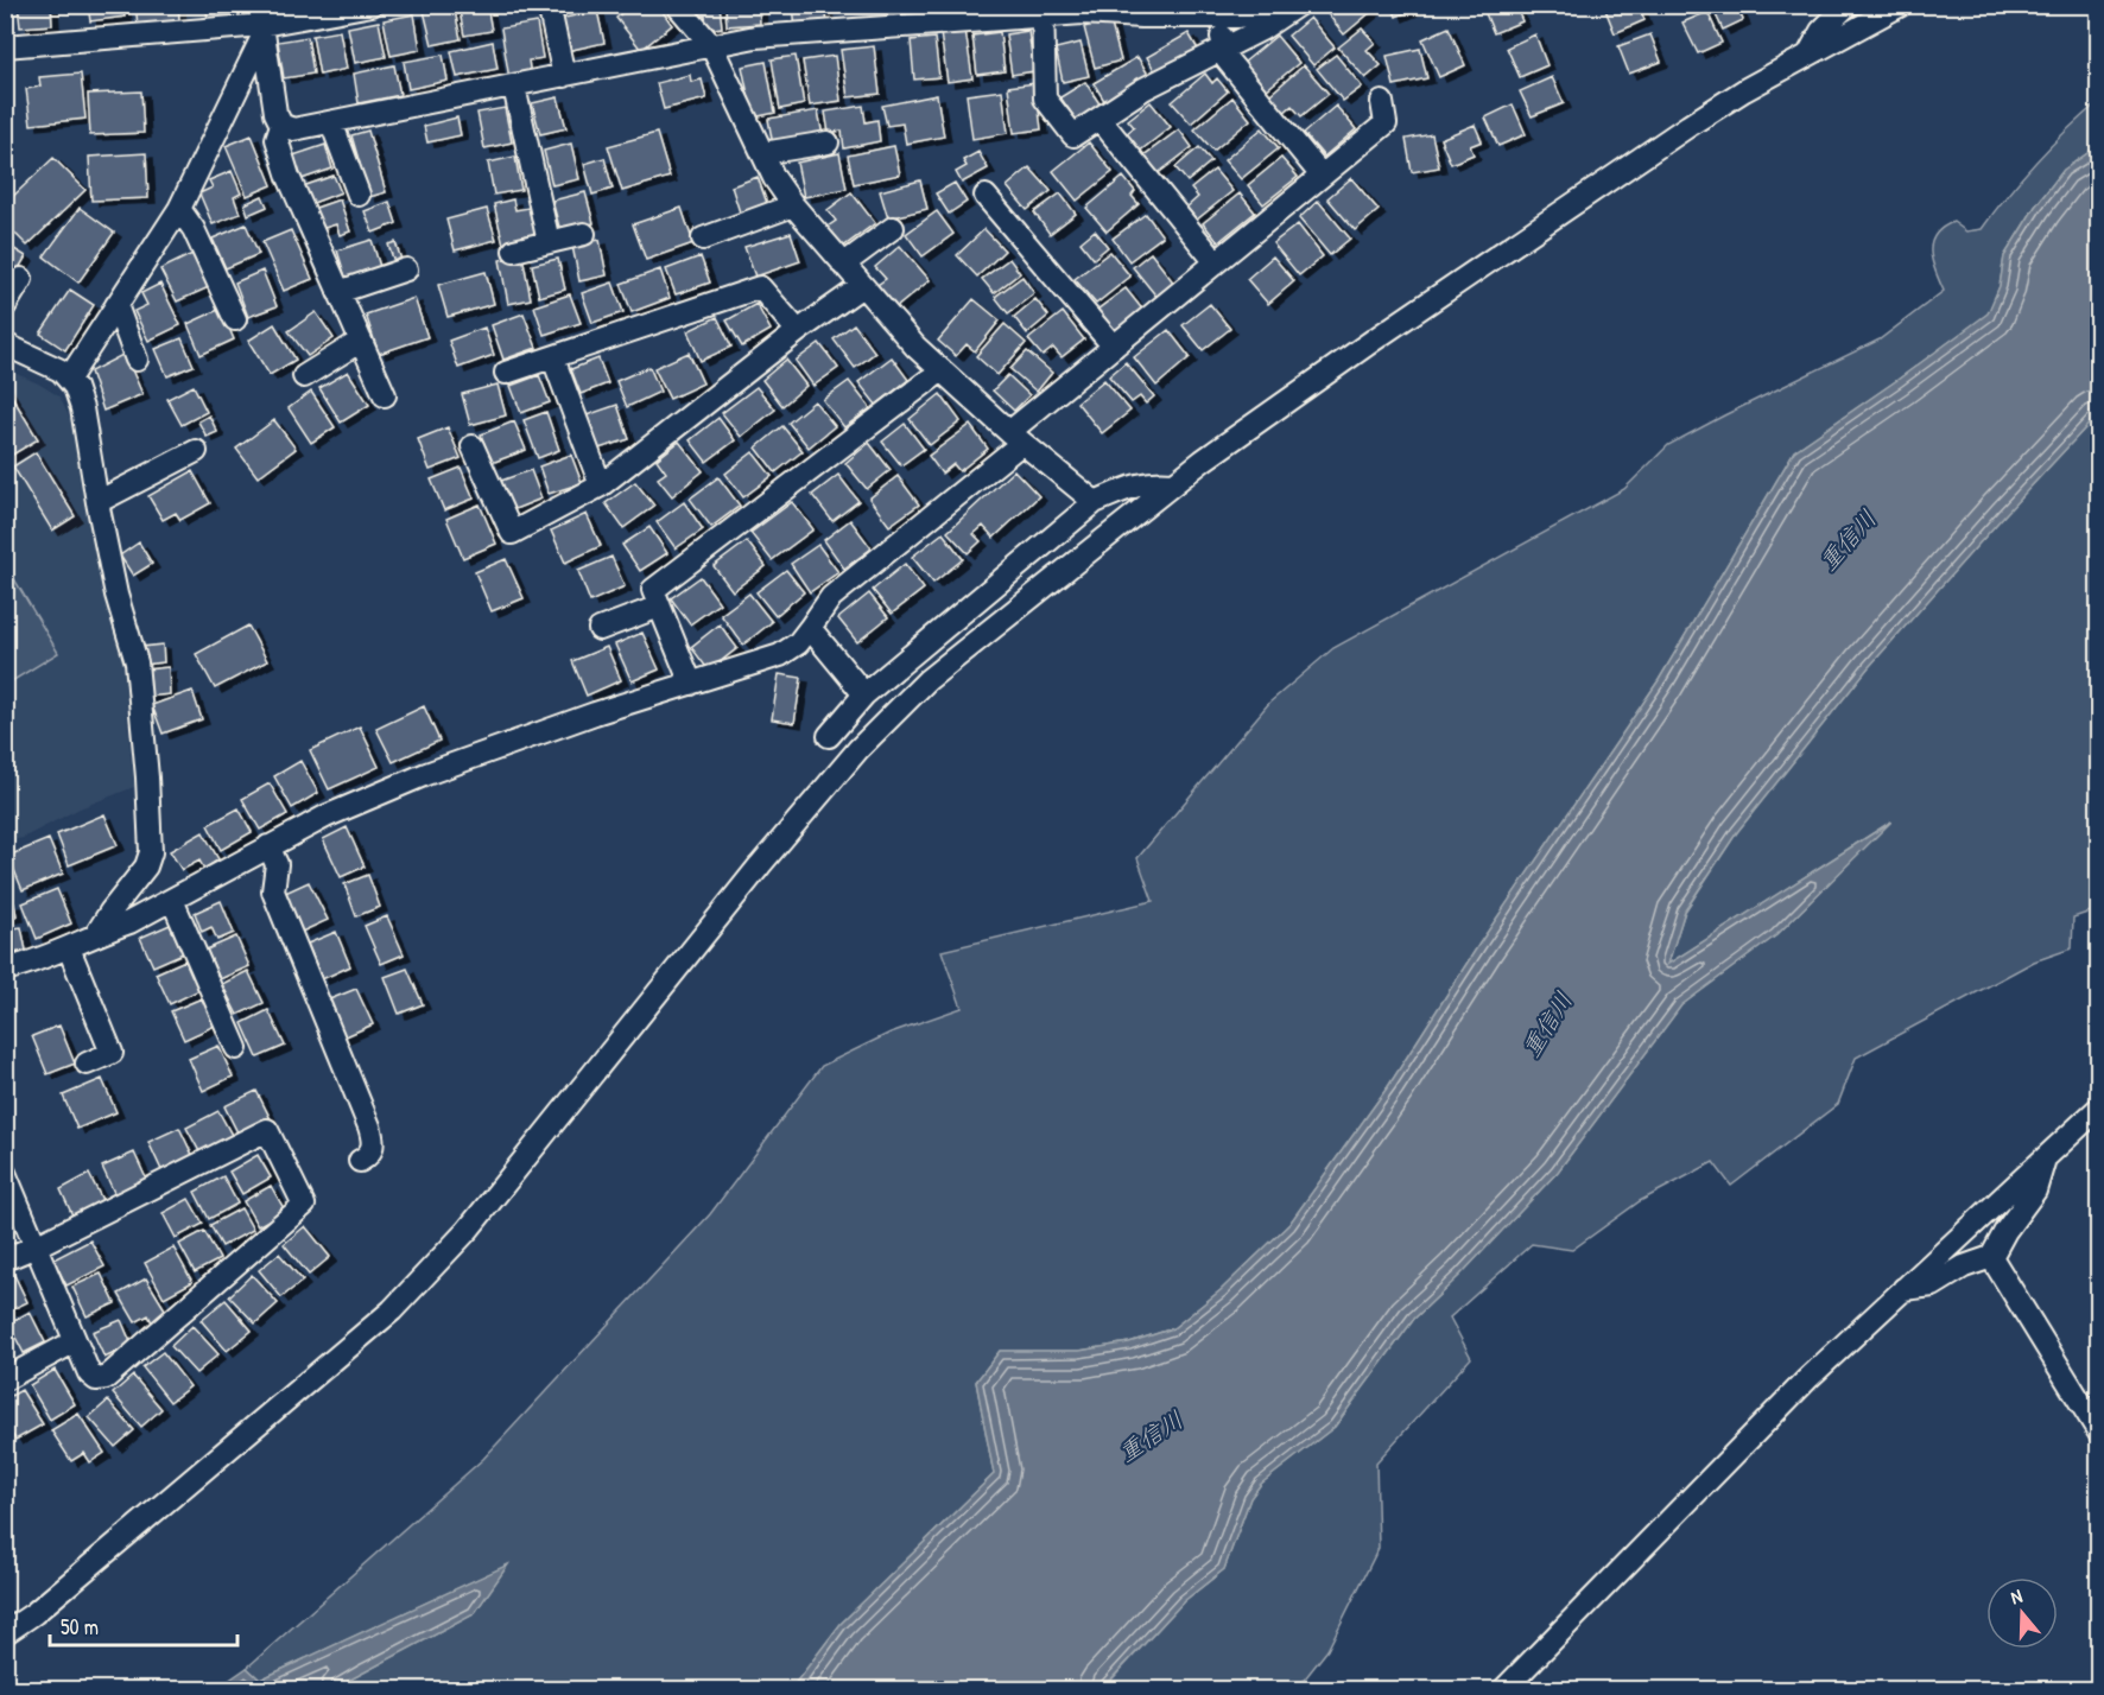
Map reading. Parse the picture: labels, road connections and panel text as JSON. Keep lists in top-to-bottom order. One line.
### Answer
{"water":["重信川"],"scale_bar":"50 m","north":"top"}
